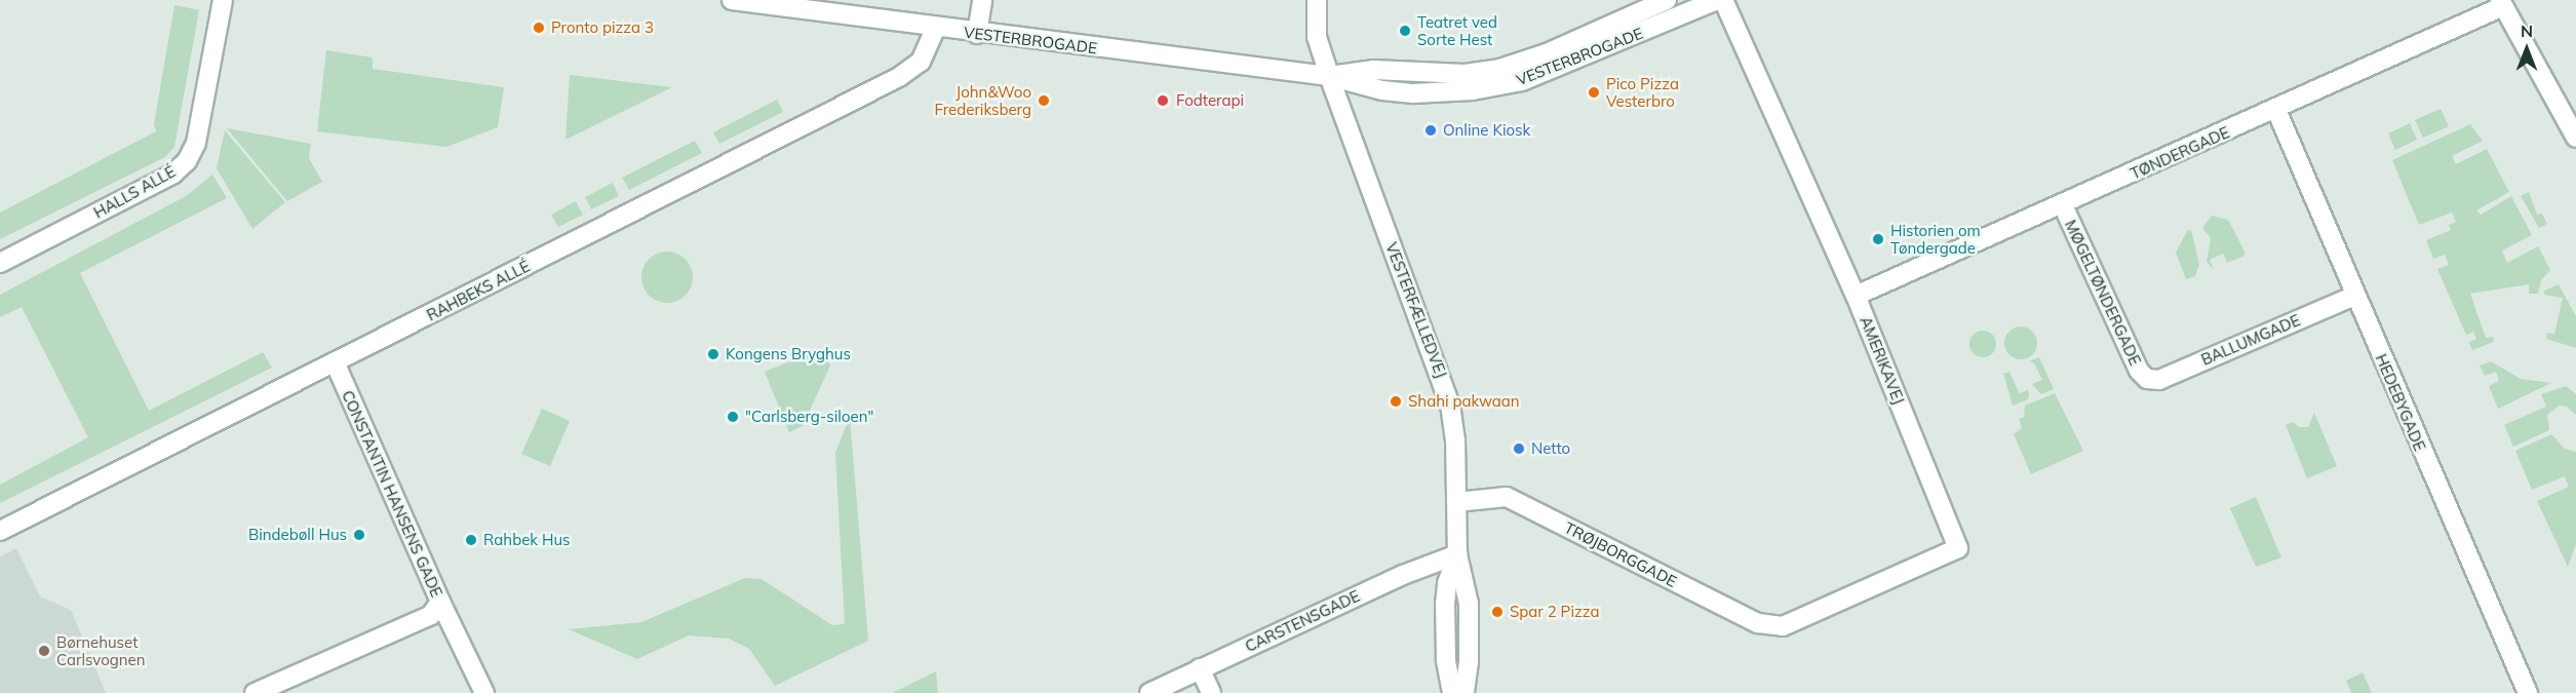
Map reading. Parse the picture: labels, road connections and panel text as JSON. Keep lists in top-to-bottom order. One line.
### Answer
{"streets":{"street":["VESTERBROGADE","TØNDERGADE","HALLS ALLÉ","RAHBEKS ALLÉ","MØGELTØNDERGADE","VESTERFÆLLEDVEJ","BALLUMGADE","AMERIKAVEJ","HEDEBYGADE","CONSTANTIN HANSENS GADE","TRØJBORGGADE","CARSTENSGADE"]},"crossings":[["VESTERBROGADE","RAHBEKS ALLÉ"],["VESTERBROGADE","VESTERFÆLLEDVEJ"],["TØNDERGADE","MØGELTØNDERGADE"],["TØNDERGADE","AMERIKAVEJ"],["TØNDERGADE","HEDEBYGADE"],["RAHBEKS ALLÉ","CONSTANTIN HANSENS GADE"],["MØGELTØNDERGADE","BALLUMGADE"],["VESTERFÆLLEDVEJ","TRØJBORGGADE"],["VESTERFÆLLEDVEJ","CARSTENSGADE"],["BALLUMGADE","HEDEBYGADE"],["AMERIKAVEJ","TRØJBORGGADE"]],"places":["Pronto pizza 3","Teatret ved Sorte Hest","Pico Pizza Vesterbro","John&Woo Frederiksberg","Fodterapi","Online Kiosk","Historien om Tøndergade","Kongens Bryghus","Shahi pakwaan","\"Carlsberg-siloen\"","Netto","Bindebøll Hus","Rahbek Hus","Spar 2 Pizza","Børnehuset Carlsvognen"],"north":"top"}
